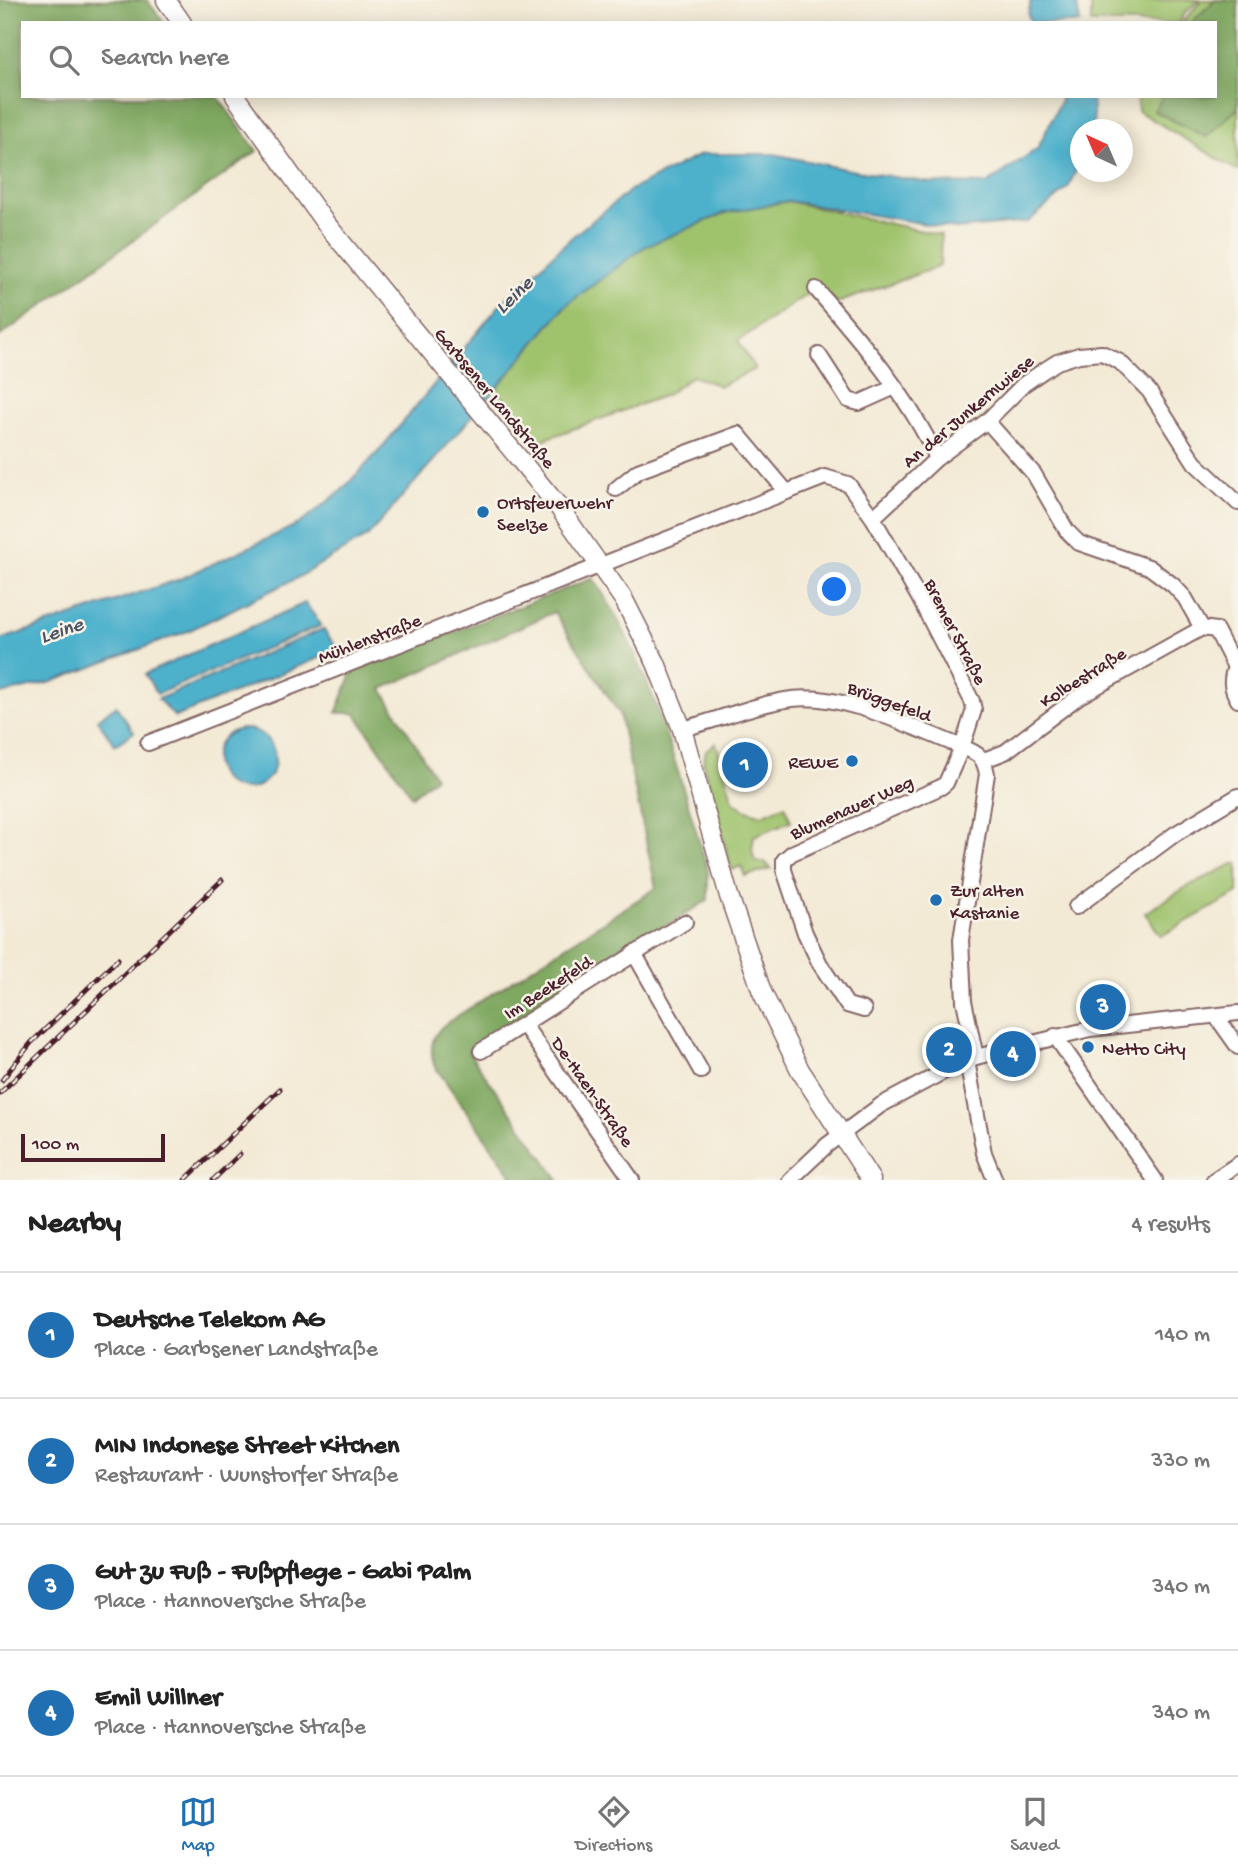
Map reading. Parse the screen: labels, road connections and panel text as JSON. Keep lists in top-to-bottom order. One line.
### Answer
{"streets":{"main road":["Garbsener Landstraße"],"street":["An der Junkernwiese","Bremer Straße","Mühlenstraße","Kolbestraße","Brüggefeld","Blumenauer Weg","Im Beekefeld","De-Haen-Straße"]},"crossings":[["Garbsener Landstraße","Bremer Straße"],["Garbsener Landstraße","Mühlenstraße"],["Garbsener Landstraße","Brüggefeld"],["An der Junkernwiese","Bremer Straße"],["Bremer Straße","Mühlenstraße"],["Bremer Straße","Brüggefeld"],["Bremer Straße","Blumenauer Weg"],["Brüggefeld","Blumenauer Weg"],["Im Beekefeld","De-Haen-Straße"]],"water":["Leine"],"places":["Ortsfeuerwehr Seelze","REWE","Zur alten Kastanie","Netto City"],"scale_bar":"100 m","north":"top left","page":{"search":"Search here","pins":["1","3","2","4"],"scale":"100 m","heading":["Nearby","4 results"],"list":[{"mark":"1","name":"Deutsche Telekom AG","note":"Place · Garbsener Landstraße","value":"140 m"},{"mark":"2","name":"MIN Indonese Street Kitchen","note":"Restaurant · Wunstorfer Straße","value":"330 m"},{"mark":"3","name":"Gut zu Fuß - Fußpflege - Gabi Palm","note":"Place · Hannoversche Straße","value":"340 m"},{"mark":"4","name":"Emil Willner","note":"Place · Hannoversche Straße","value":"340 m"}],"nav":["Map","Directions","Saved"]}}
